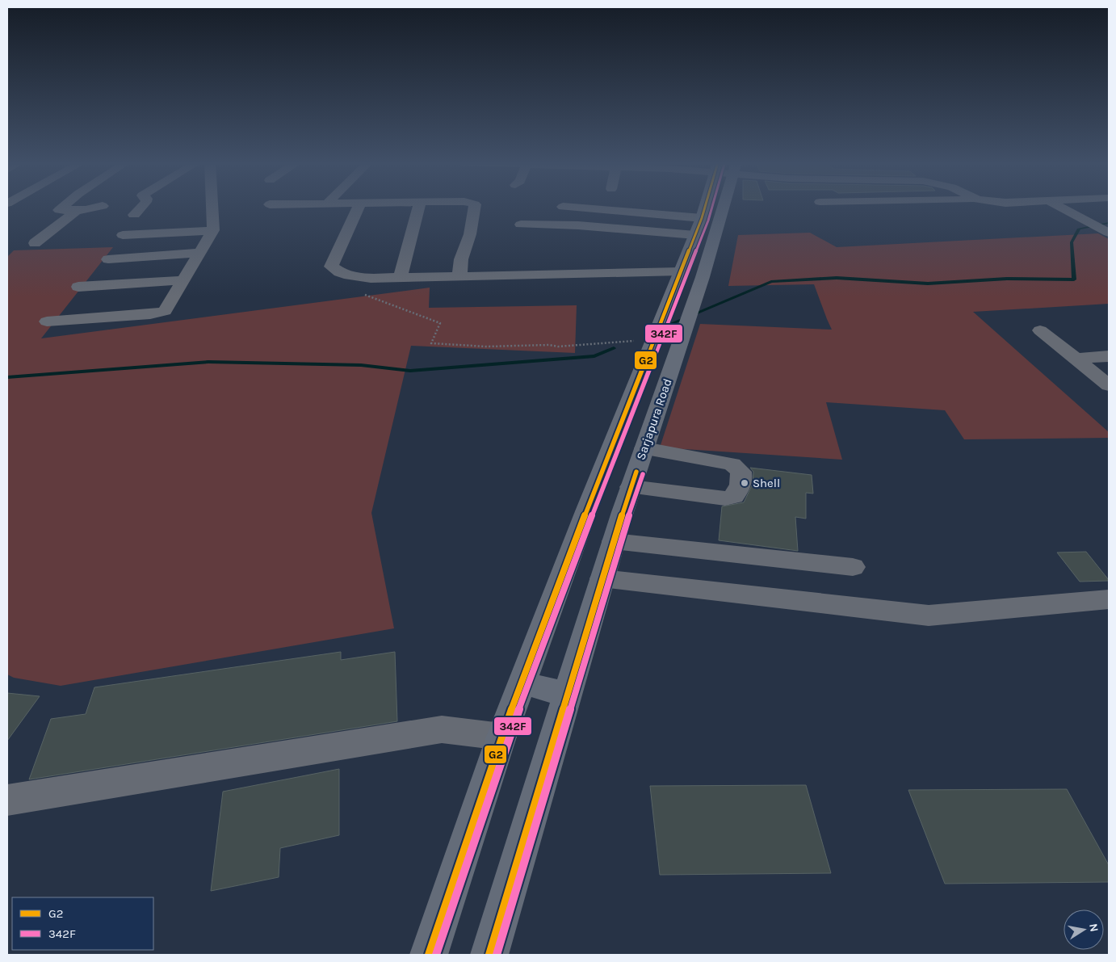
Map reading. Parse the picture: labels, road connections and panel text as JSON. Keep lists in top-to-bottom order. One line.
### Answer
{"streets":{"main road":["Sarjapura Road"]},"places":["Shell"],"lines":["transit line G2","transit line 342F"],"legend":["G2","342F"],"north":"right"}
